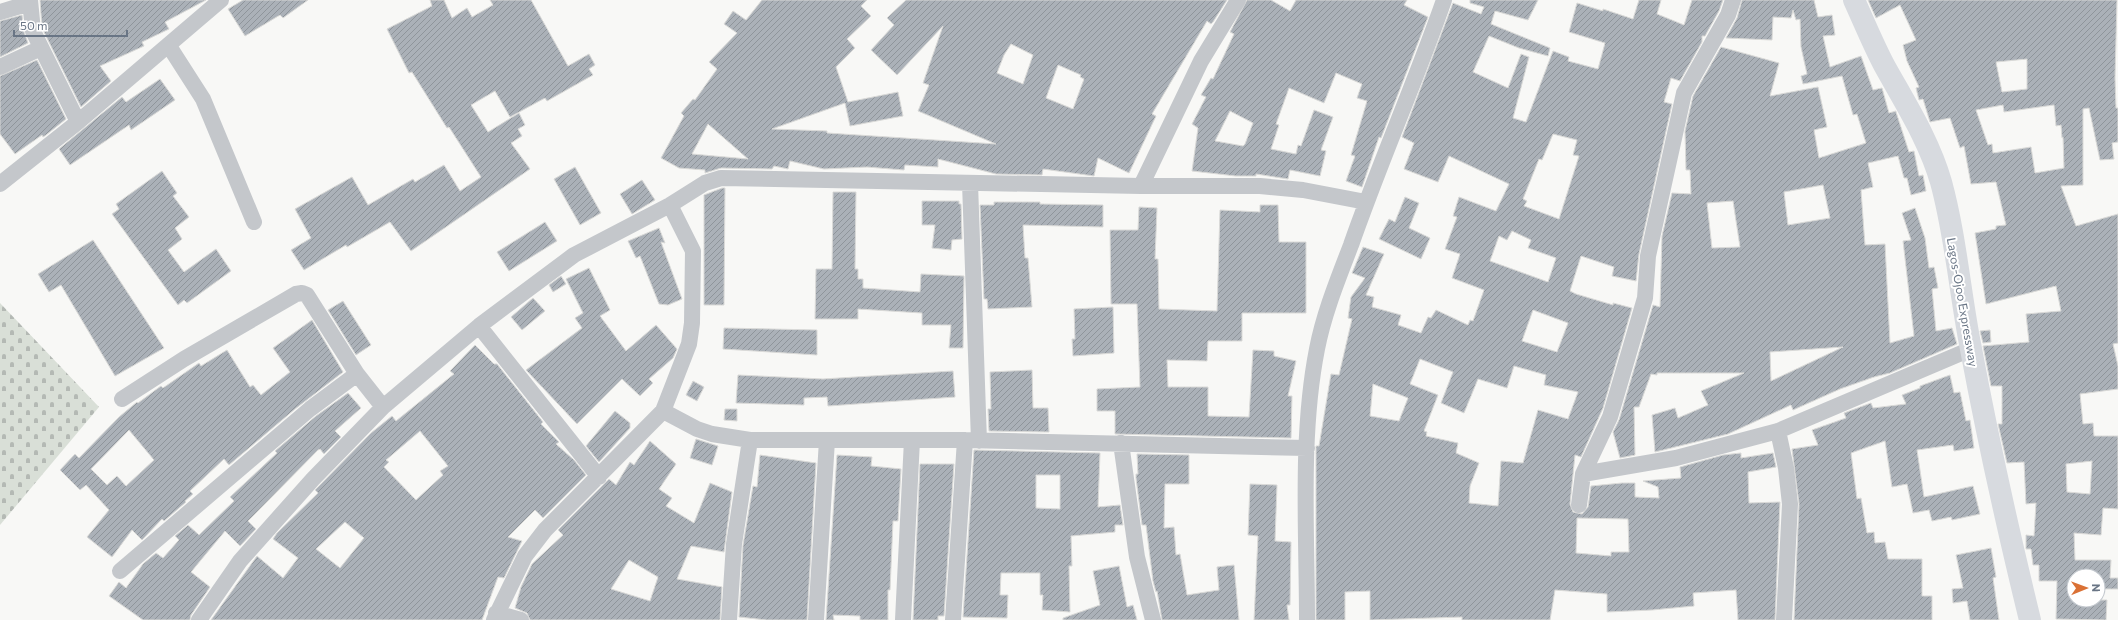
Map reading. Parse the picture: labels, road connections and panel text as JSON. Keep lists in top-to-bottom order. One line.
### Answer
{"streets":{"main road":["Lagos-Ojoo Expressway"]},"scale_bar":"50 m","north":"right"}
